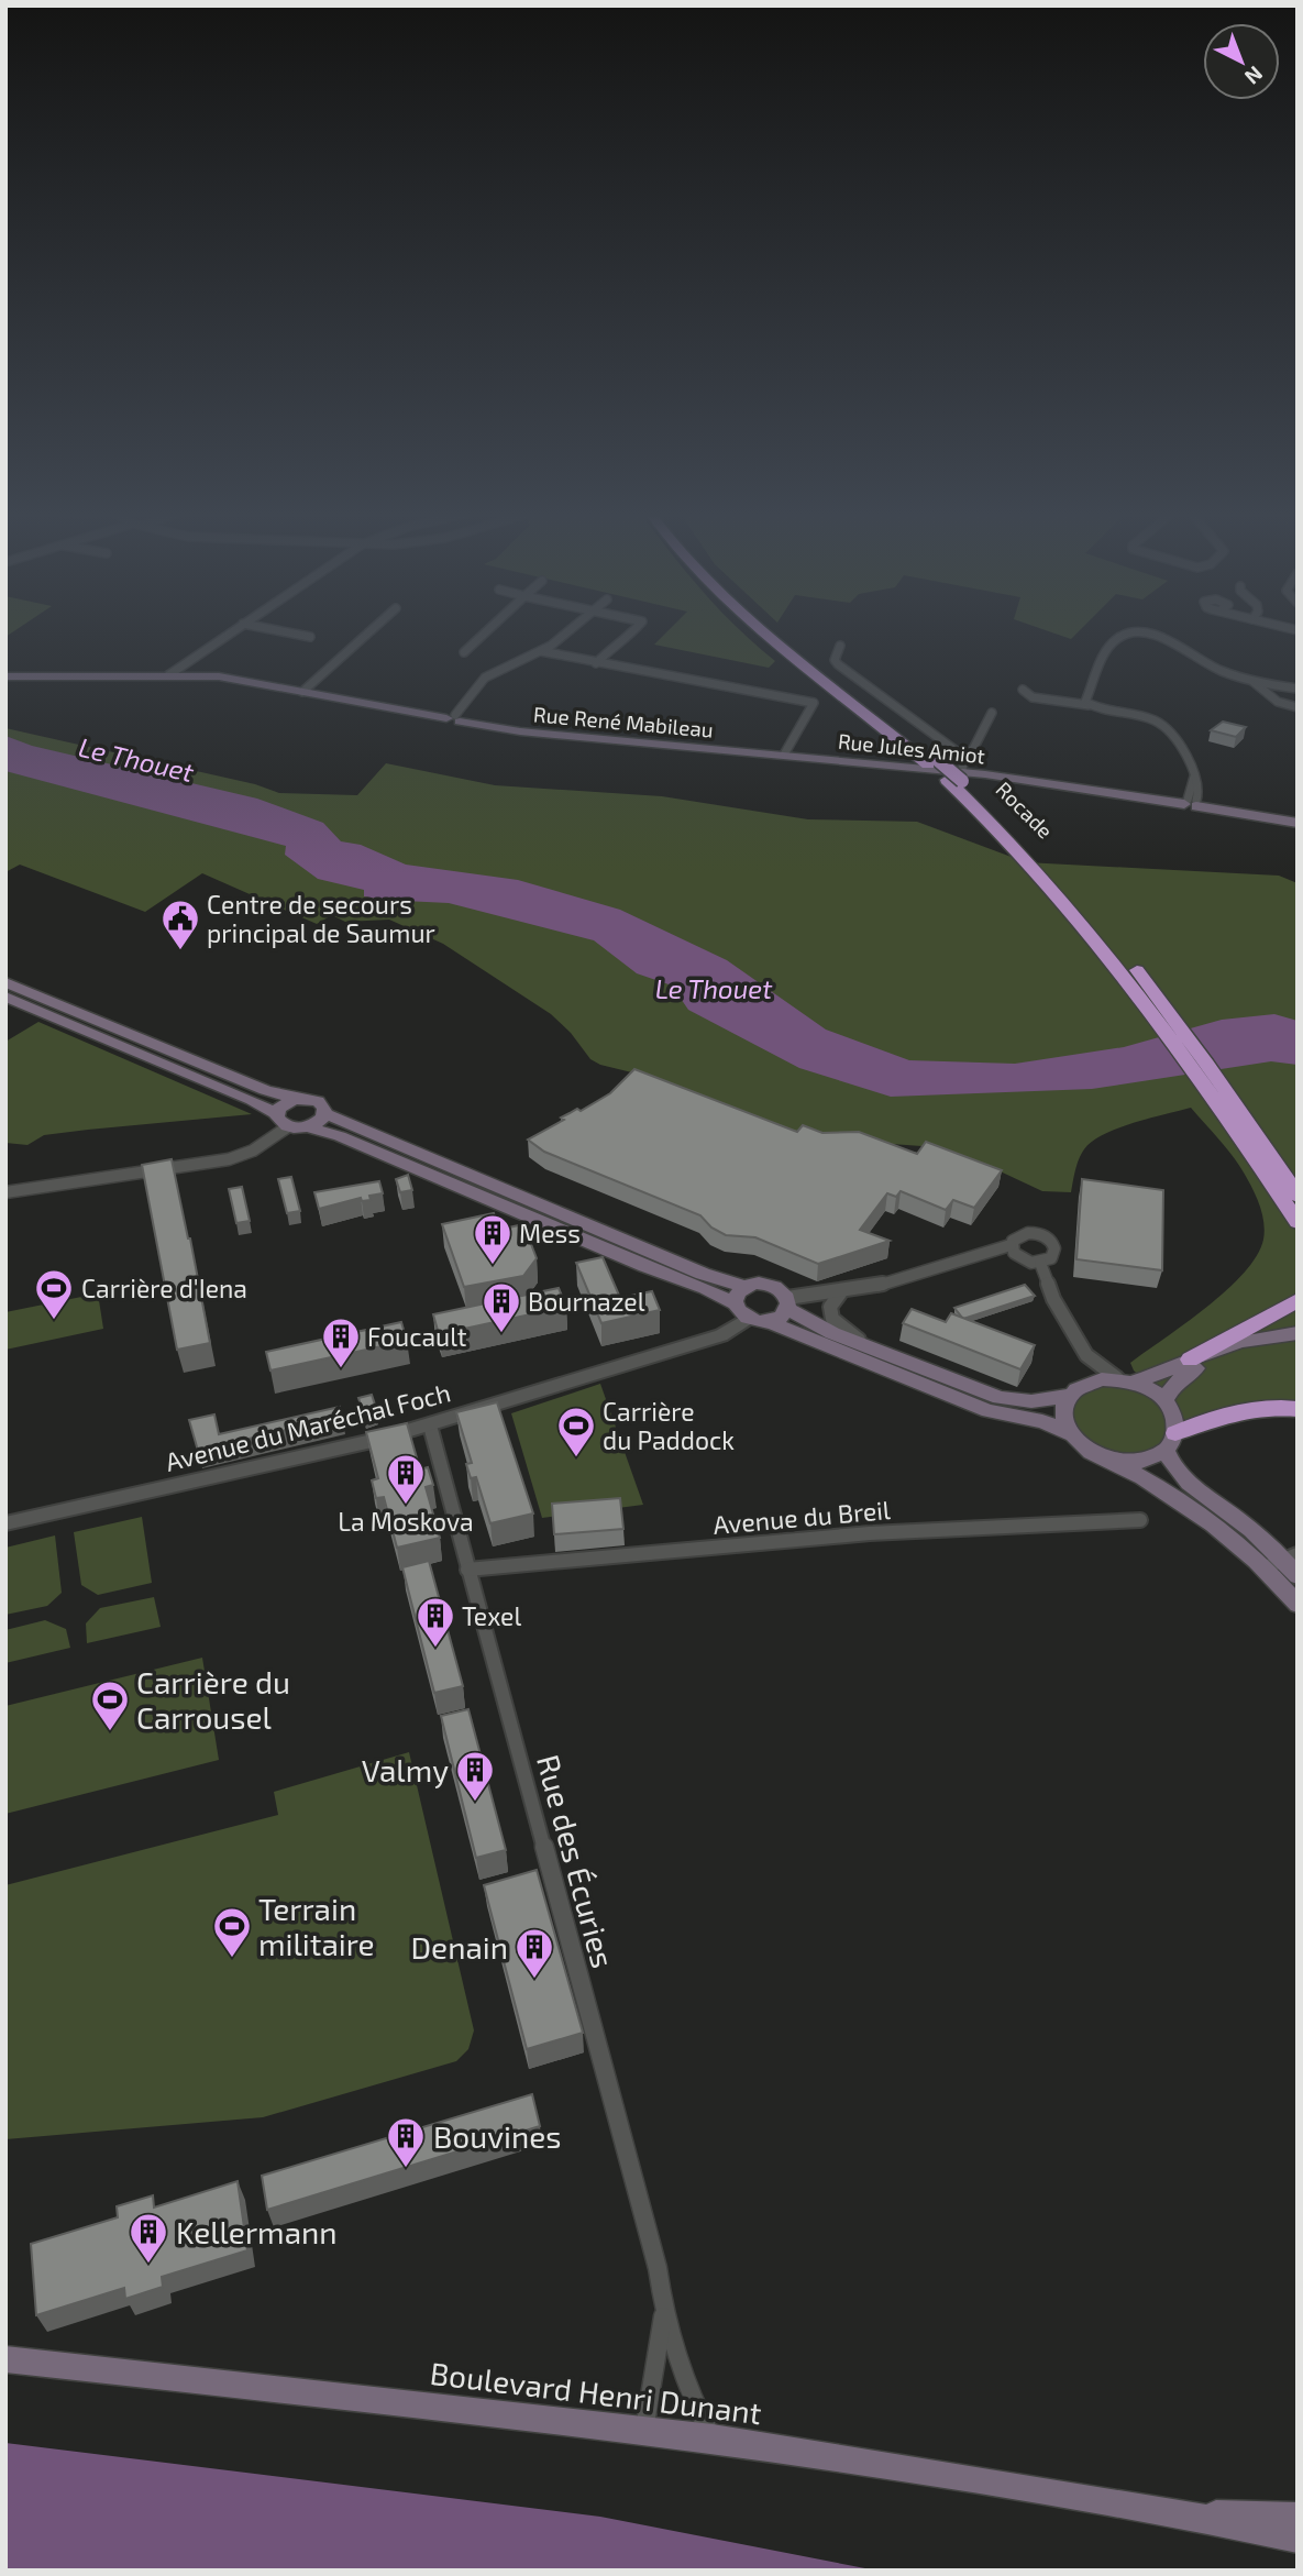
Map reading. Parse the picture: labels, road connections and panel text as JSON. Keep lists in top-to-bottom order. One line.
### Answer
{"streets":{"main road":["Rue René Mabileau","Rue Jules Amiot","Boulevard Henri Dunant"],"street":["Avenue du Maréchal Foch","Avenue du Breil","Rue des Écuries"]},"crossings":[["Rue René Mabileau","Rue Jules Amiot"],["Avenue du Maréchal Foch","Rue des Écuries"],["Avenue du Breil","Rue des Écuries"],["Rue des Écuries","Boulevard Henri Dunant"]],"water":["Le Thouet"],"places":{"public building":["Centre de secours principal de Saumur"],"building":["Mess","Bournazel","Foucault","La Moskova","Texel","Valmy","Denain","Bouvines","Kellermann"],"sports":["Carrière d'Iena","Carrière du Paddock","Carrière du Carrousel","Terrain militaire"]},"north":"bottom right"}
